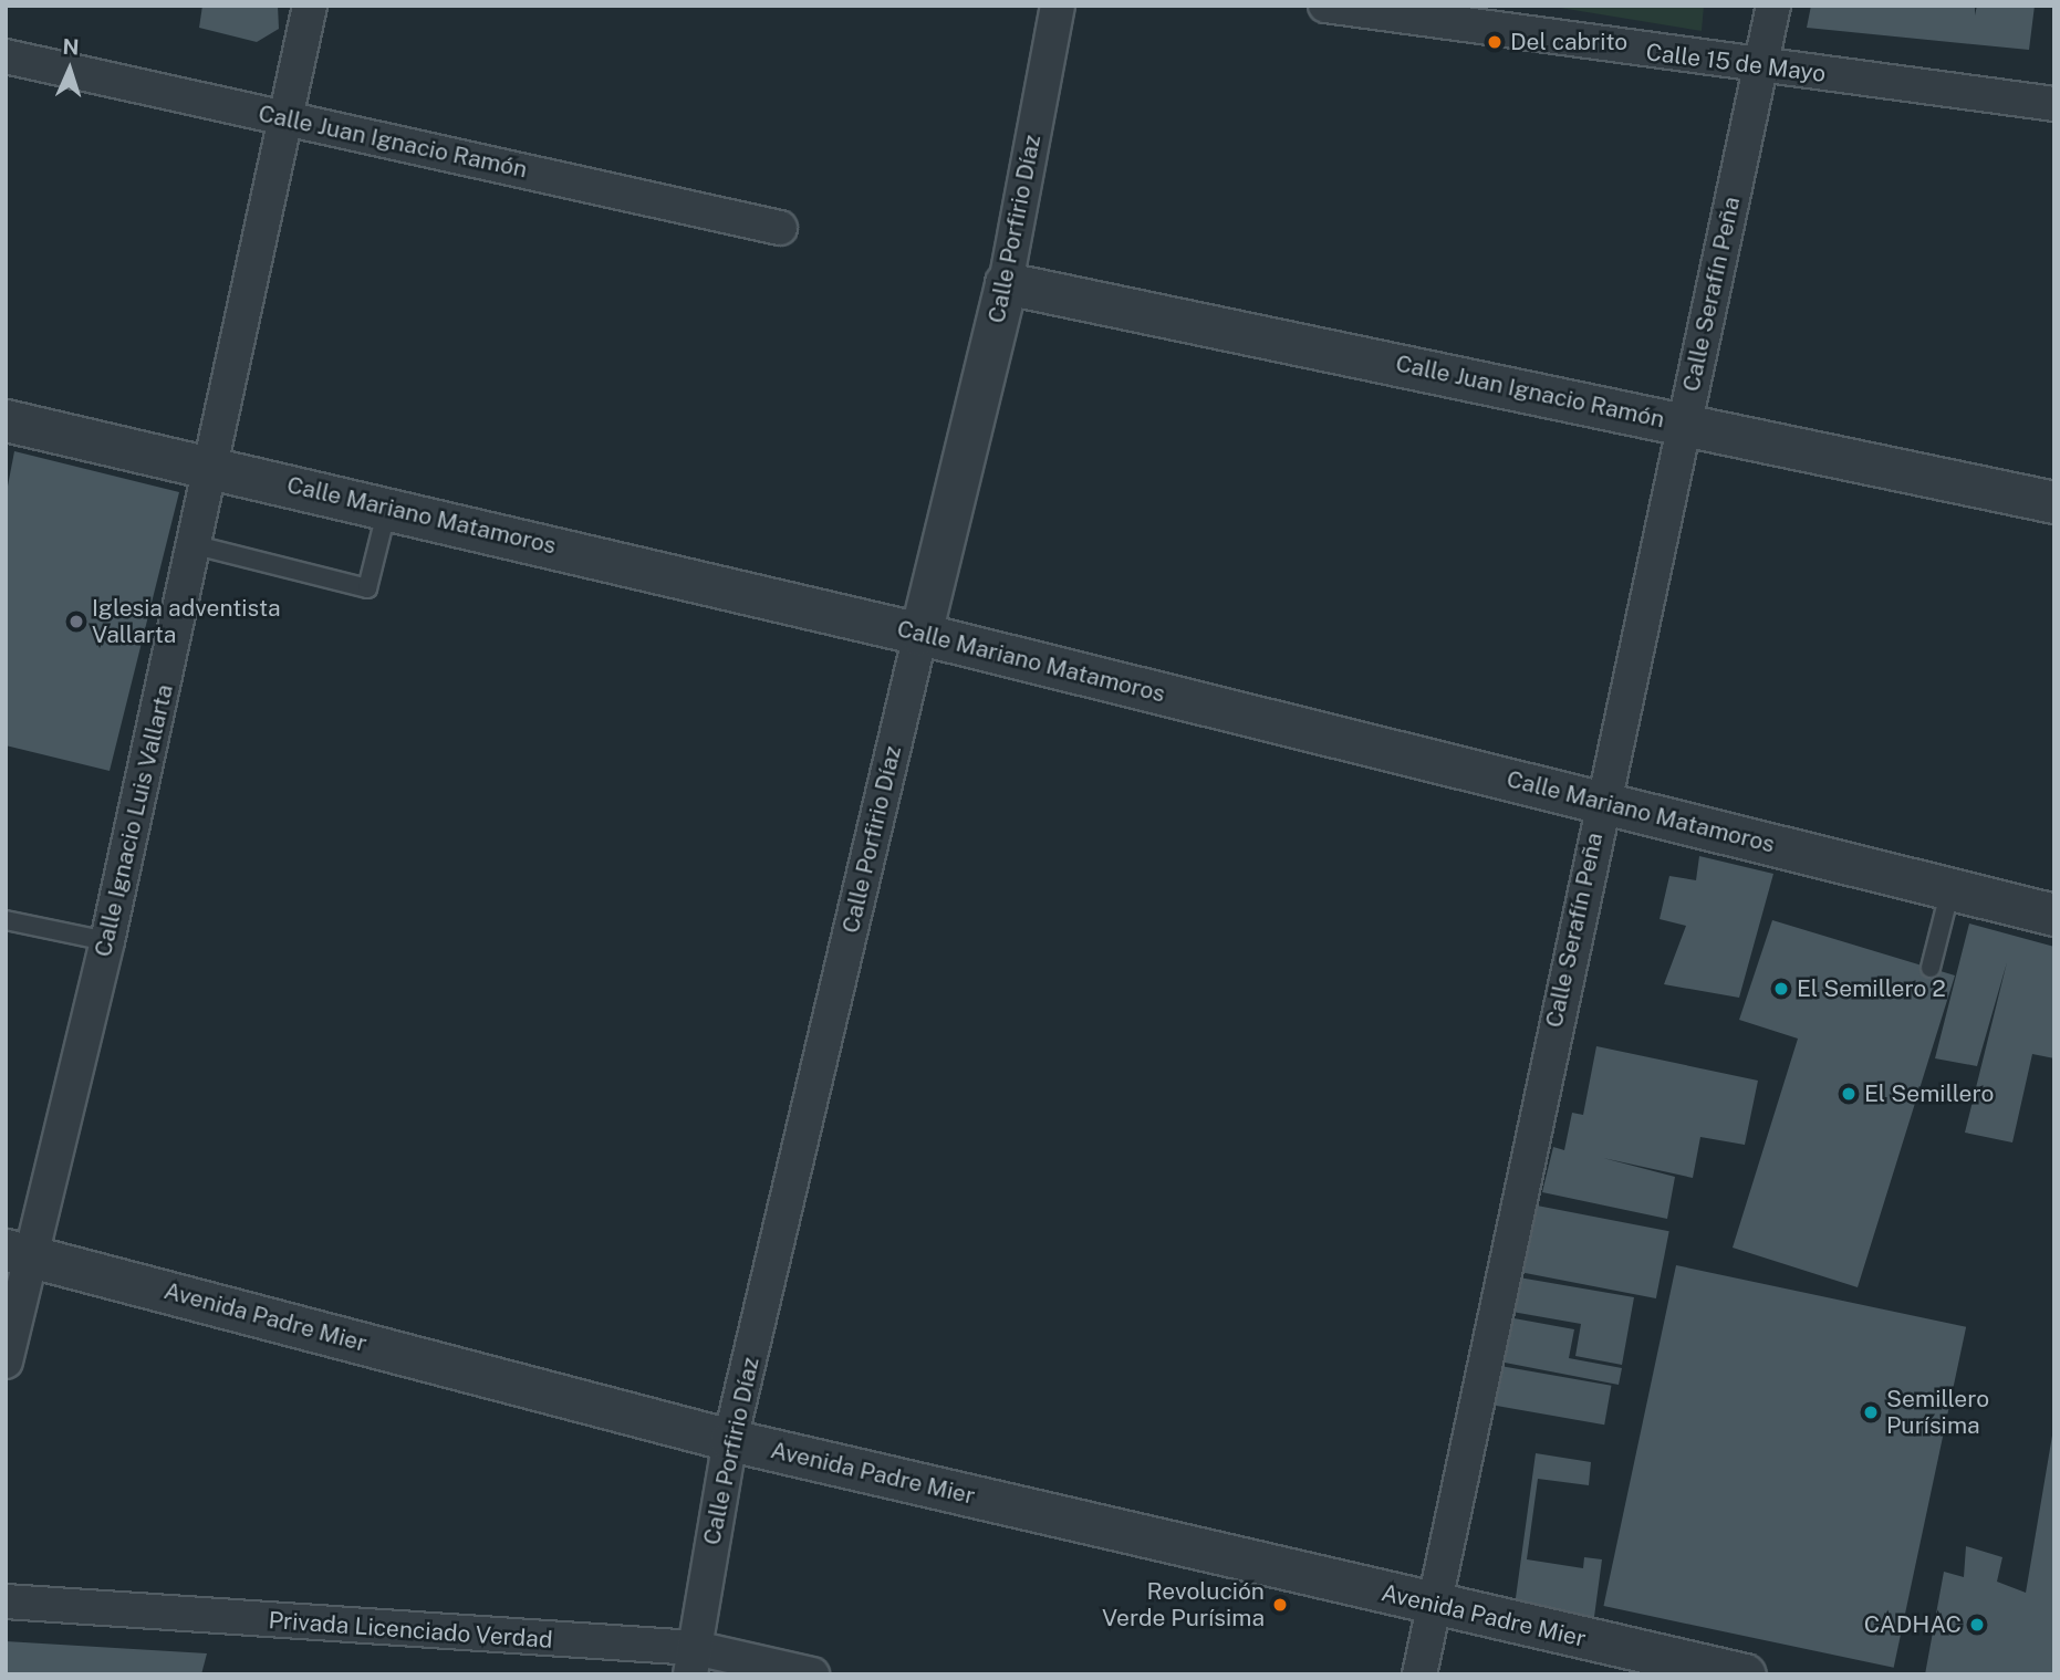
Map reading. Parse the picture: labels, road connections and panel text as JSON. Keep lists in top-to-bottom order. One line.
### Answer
{"streets":{"street":["Calle 15 de Mayo","Calle Juan Ignacio Ramón","Calle Porfirio Díaz","Calle Serafín Peña","Calle Mariano Matamoros","Calle Ignacio Luis Vallarta","Avenida Padre Mier","Privada Licenciado Verdad"]},"crossings":[["Calle 15 de Mayo","Calle Serafín Peña"],["Calle Juan Ignacio Ramón","Calle Porfirio Díaz"],["Calle Juan Ignacio Ramón","Calle Serafín Peña"],["Calle Juan Ignacio Ramón","Calle Ignacio Luis Vallarta"],["Calle Porfirio Díaz","Calle Mariano Matamoros"],["Calle Porfirio Díaz","Avenida Padre Mier"],["Calle Porfirio Díaz","Privada Licenciado Verdad"],["Calle Serafín Peña","Calle Mariano Matamoros"],["Calle Serafín Peña","Avenida Padre Mier"],["Calle Mariano Matamoros","Calle Ignacio Luis Vallarta"],["Calle Ignacio Luis Vallarta","Avenida Padre Mier"]],"places":["Del cabrito","Iglesia adventista Vallarta","El Semillero 2","El Semillero","Semillero Purísima","Revolución Verde Purísima","CADHAC"],"north":"top"}
